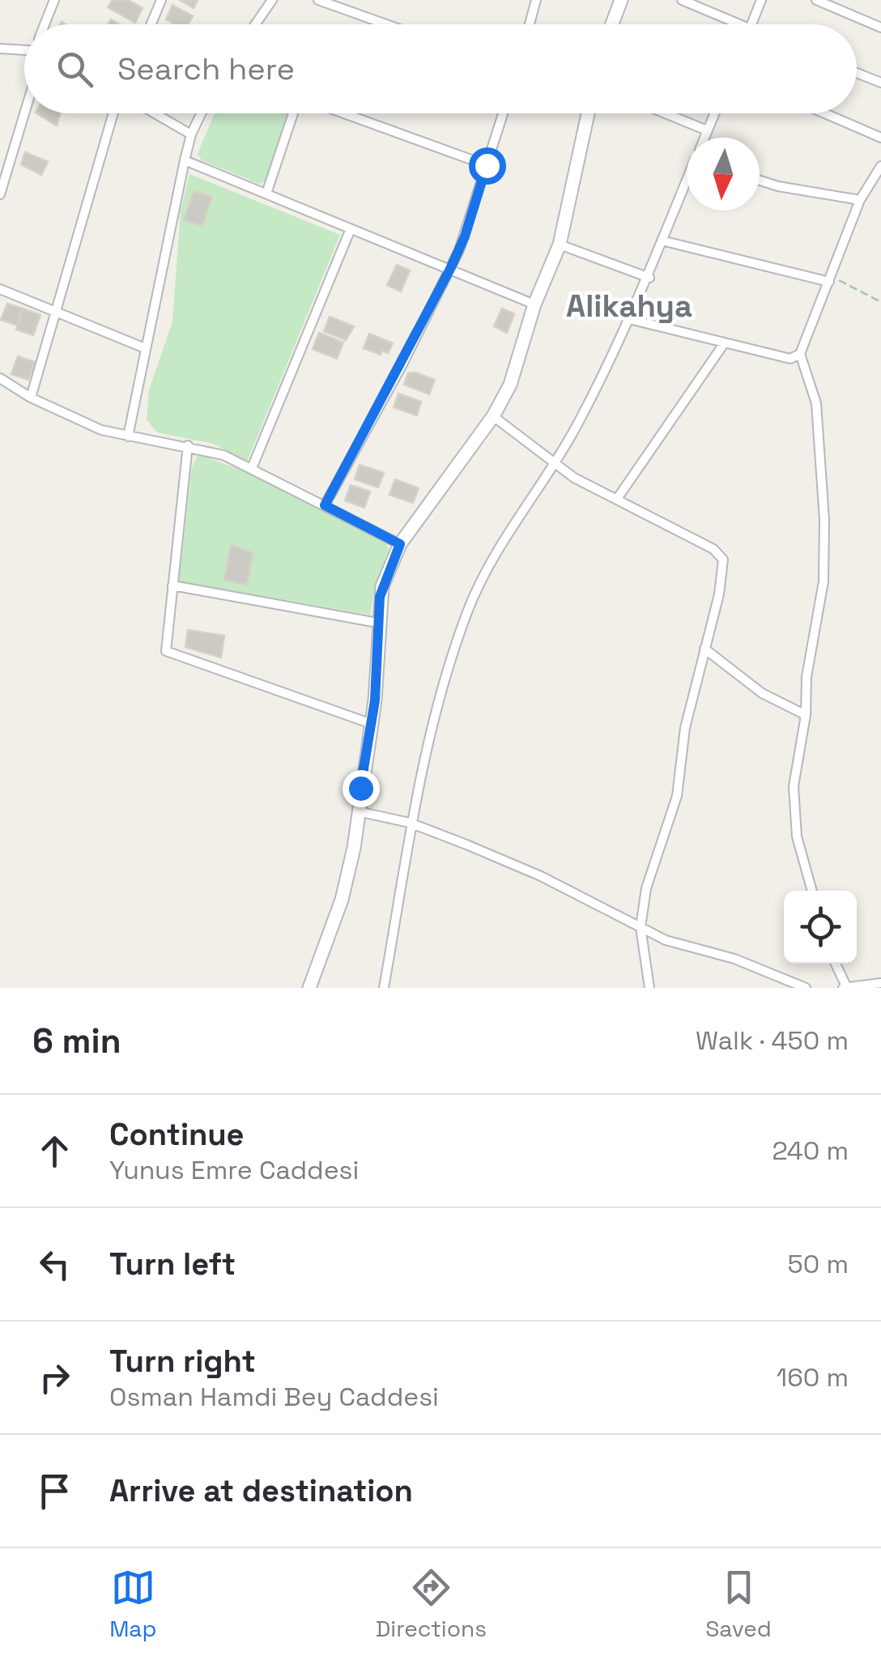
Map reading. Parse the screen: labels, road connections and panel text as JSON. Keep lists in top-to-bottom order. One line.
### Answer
{"districts":["Alikahya"],"north":"bottom","page":{"search":"Search here","heading":["6 min","Walk · 450 m"],"list":[["Continue","Yunus Emre Caddesi","240 m"],["Turn left","50 m"],["Turn right","Osman Hamdi Bey Caddesi","160 m"],"Arrive at destination"],"nav":["Map","Directions","Saved"]}}
